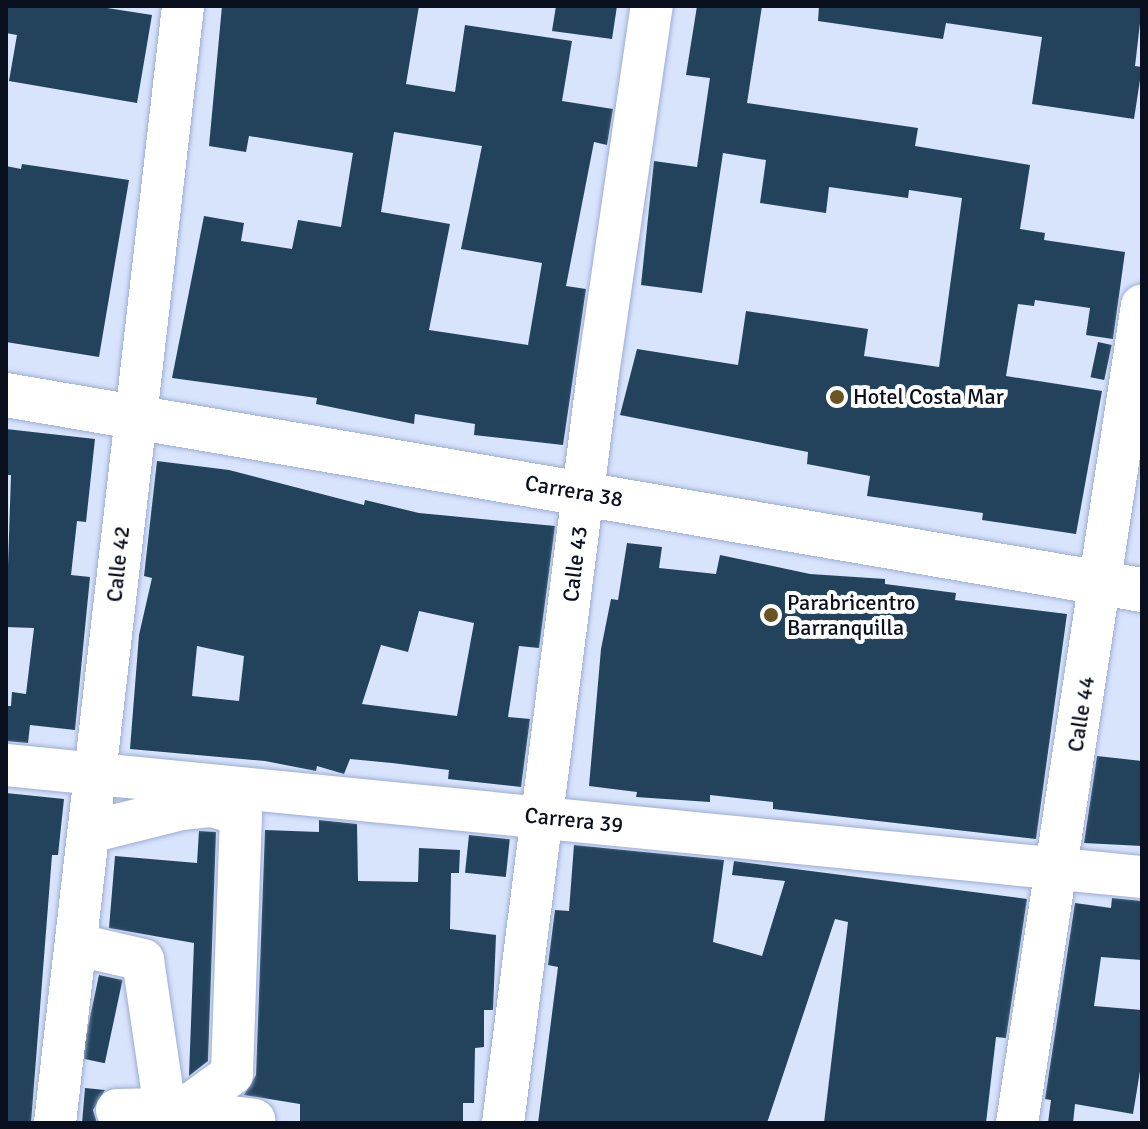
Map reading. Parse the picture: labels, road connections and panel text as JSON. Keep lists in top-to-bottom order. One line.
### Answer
{"streets":{"main road":["Carrera 38"],"street":["Calle 42","Calle 43","Calle 44","Carrera 39"]},"crossings":[["Carrera 38","Calle 42"],["Carrera 38","Calle 43"],["Carrera 38","Calle 44"],["Calle 42","Carrera 39"],["Calle 43","Carrera 39"],["Calle 44","Carrera 39"]],"places":["Hotel Costa Mar","Parabricentro Barranquilla"]}
